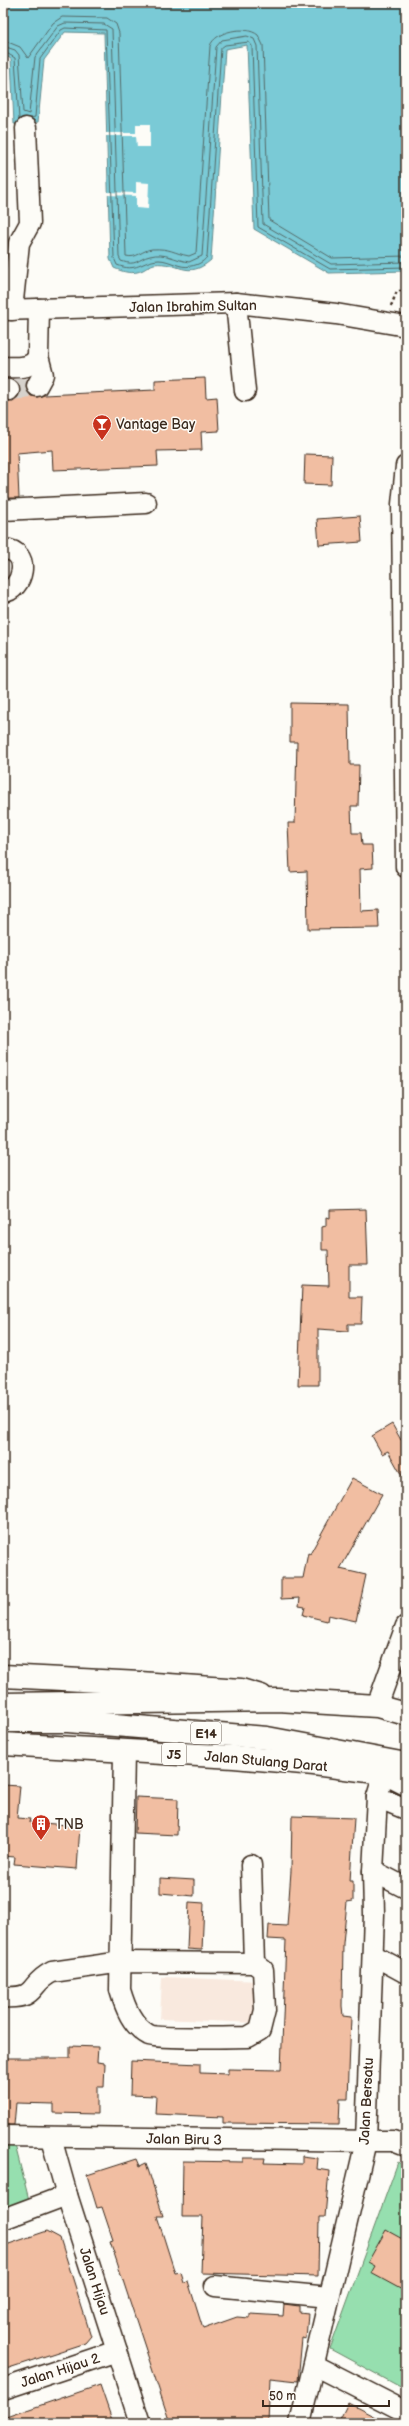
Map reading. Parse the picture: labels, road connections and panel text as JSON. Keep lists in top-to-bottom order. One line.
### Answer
{"streets":{"main road":["E14","J5","Jalan Stulang Darat"],"street":["Jalan Ibrahim Sultan","Jalan Bersatu","Jalan Biru 3","Jalan Hijau","Jalan Hijau 2"]},"crossings":[["Jalan Stulang Darat","Jalan Bersatu"],["Jalan Bersatu","Jalan Biru 3"],["Jalan Biru 3","Jalan Hijau"],["Jalan Hijau","Jalan Hijau 2"]],"places":{"bar":["Vantage Bay"],"building":["TNB"]},"scale_bar":"50 m"}
